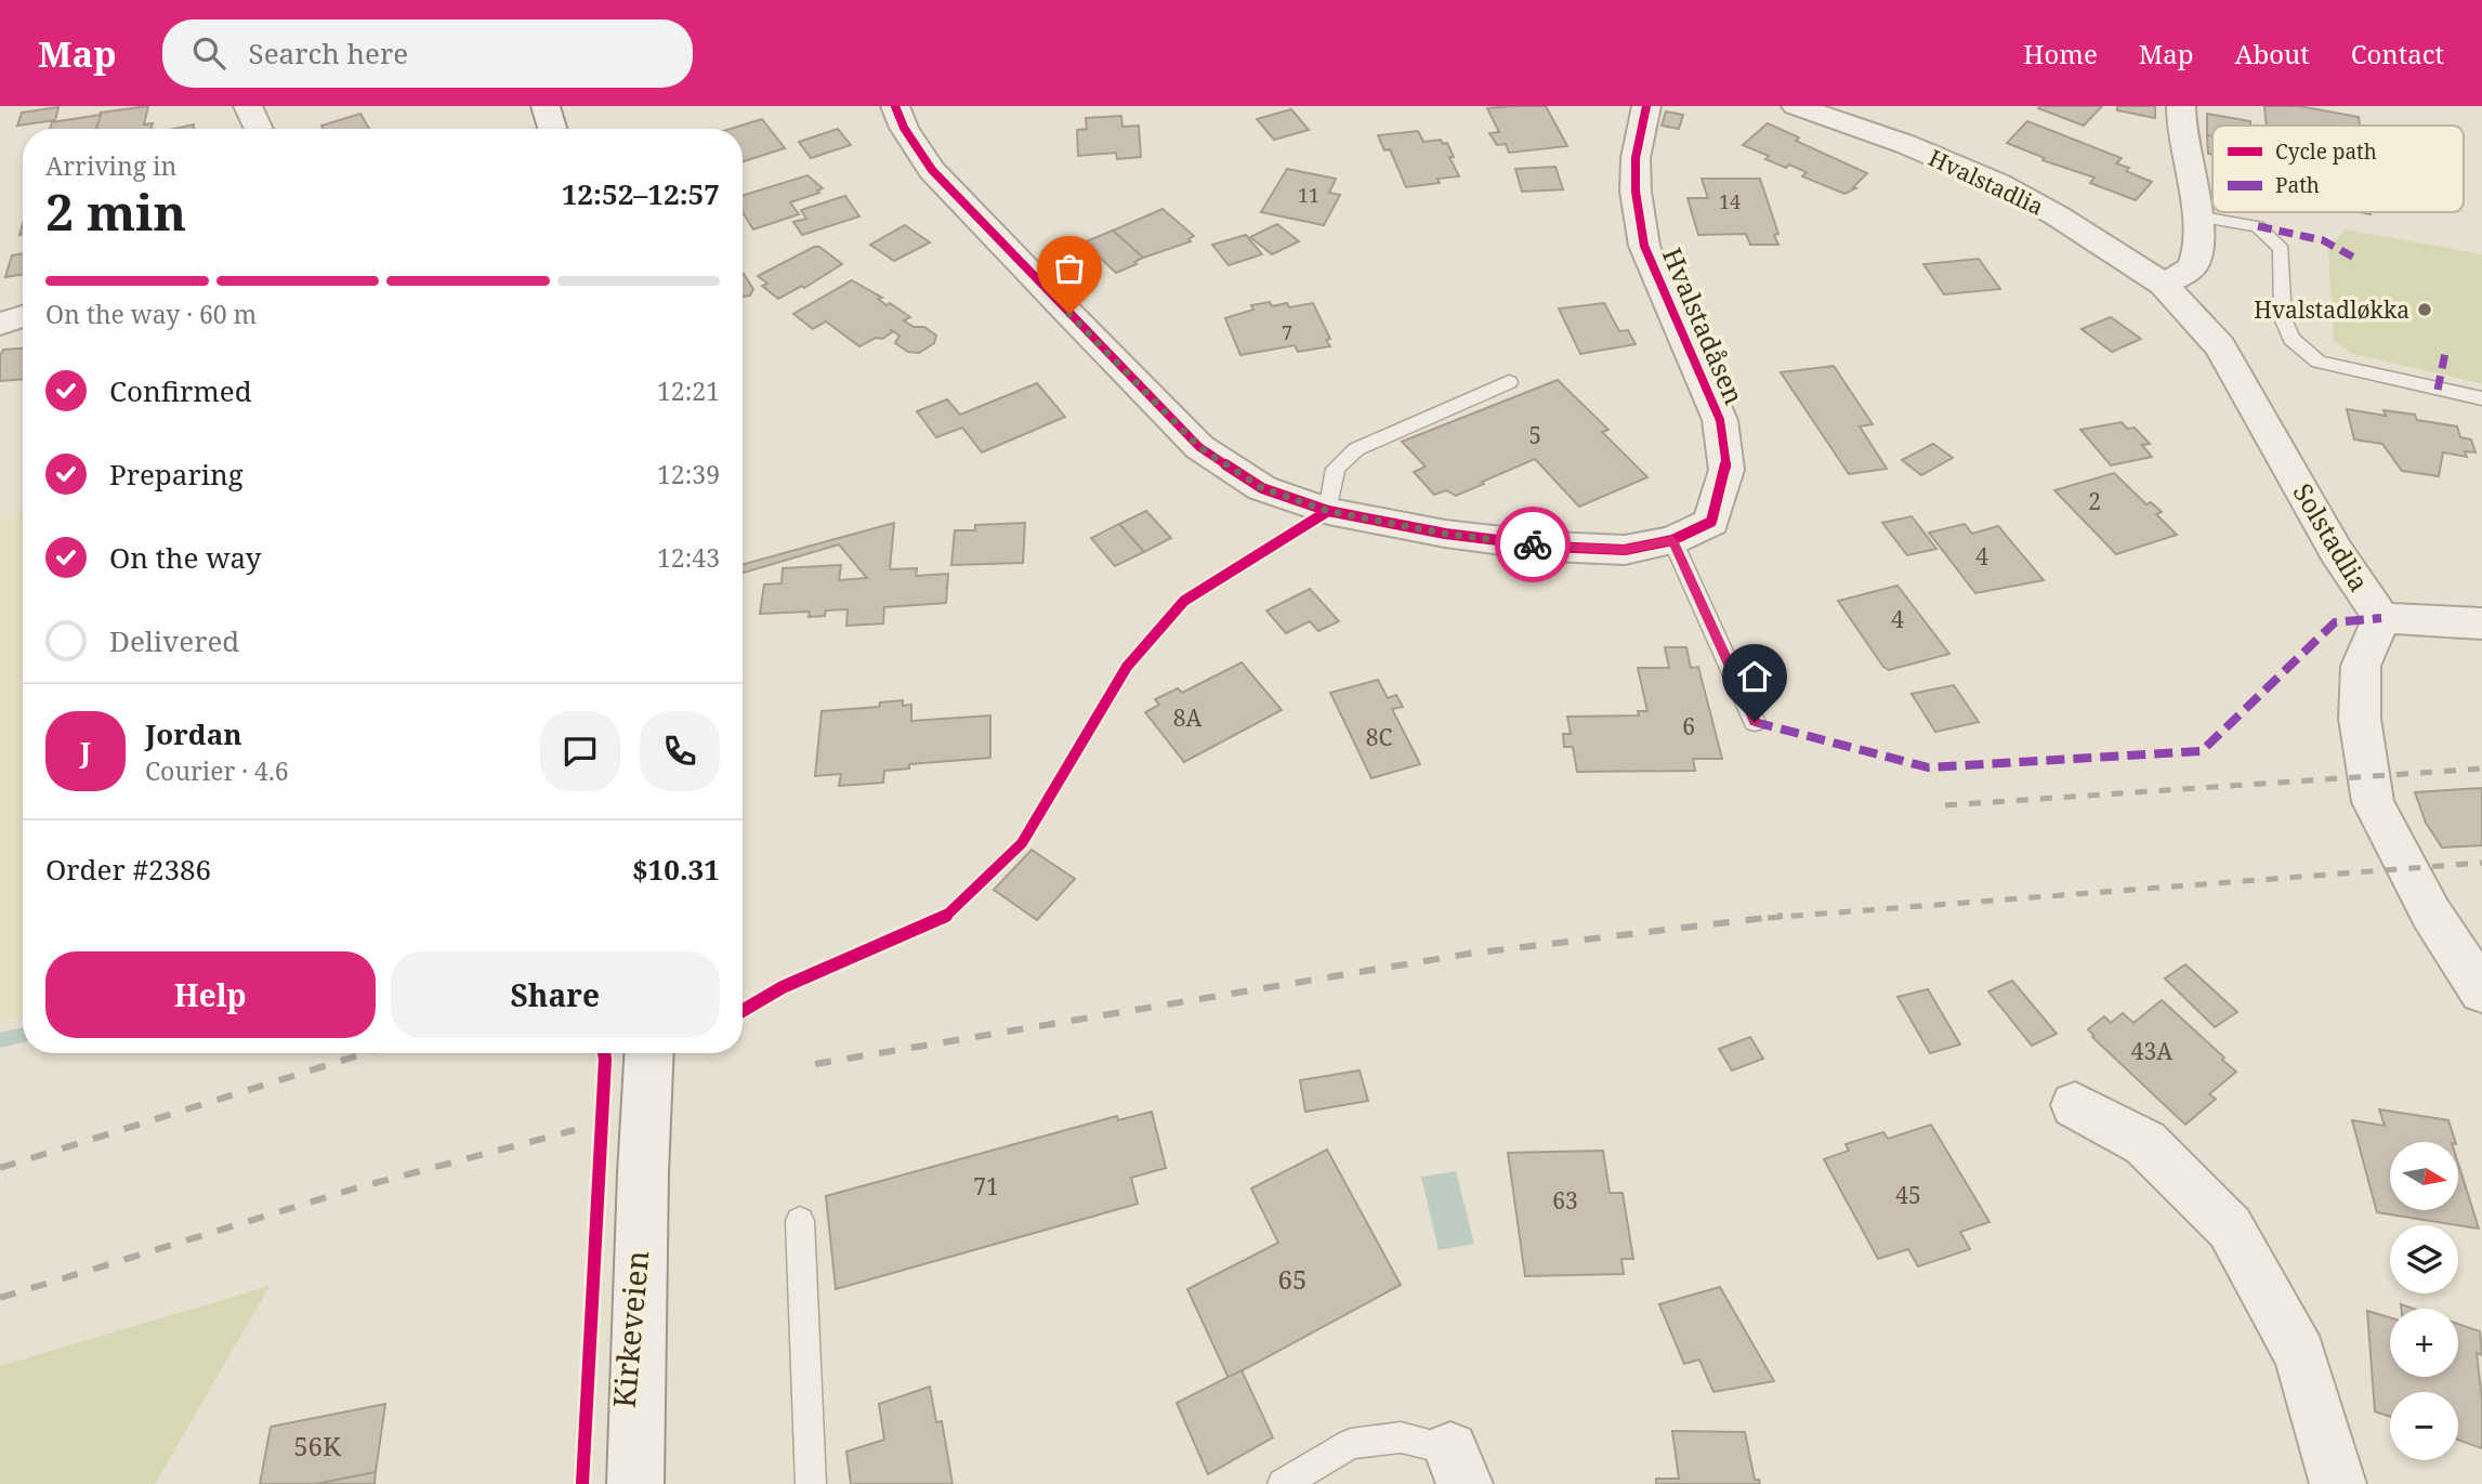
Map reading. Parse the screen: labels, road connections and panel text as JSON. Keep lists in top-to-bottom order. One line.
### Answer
{"streets":{"street":["Hvalstadlia","Hvalstadåsen","Solstadlia","Kirkeveien"]},"crossings":[["Hvalstadlia","Solstadlia"]],"places":["Hvalstadløkka"],"house_numbers":["11","14","7","5","2","4","4","8A","6","8C","43A","71","45","63","65","56K"],"legend":["Cycle path","Path"],"north":"right","page":{"header":"Map","search":"Search here","nav":["Home","Map","About","Contact"],"heading":["2 min","Arriving in","12:52–12:57"],"panel":["Jordan","Courier · 4.6","Order #2386","$10.31"],"bar":"On the way · 60 m","list":[["Confirmed","12:21"],["Preparing","12:39"],["On the way","12:43"],"Delivered"],"round":"J","buttons":["Help","Share"],"map_buttons":["+","−"]}}
